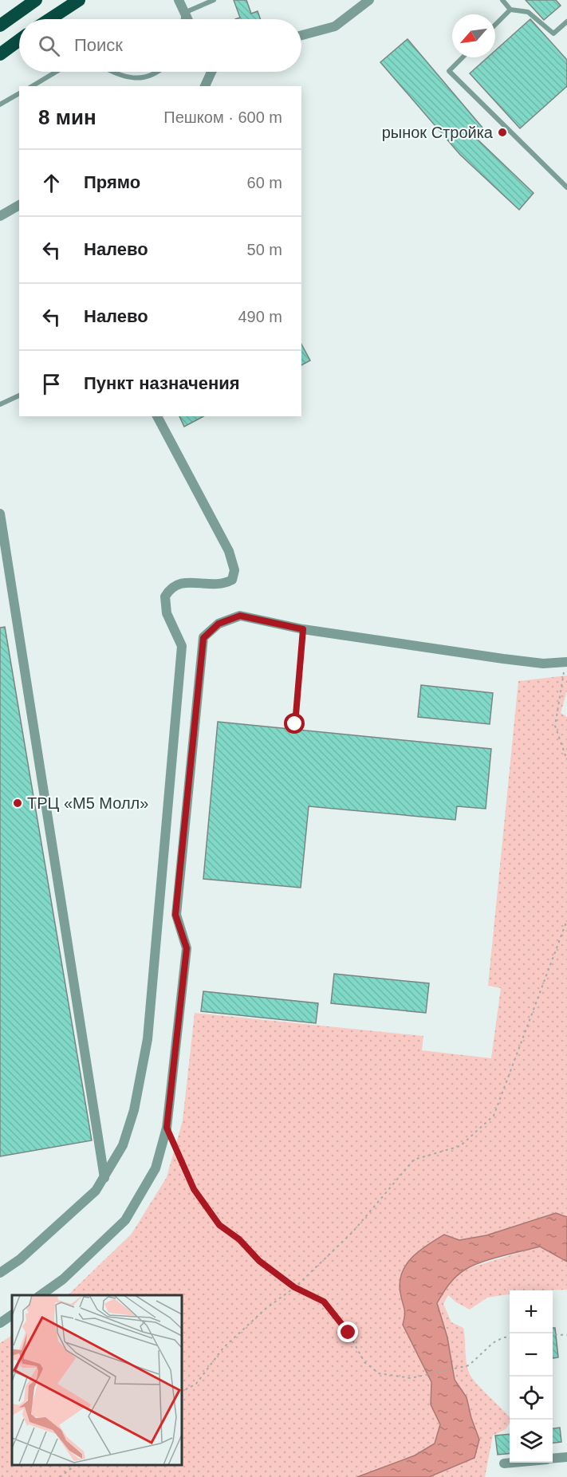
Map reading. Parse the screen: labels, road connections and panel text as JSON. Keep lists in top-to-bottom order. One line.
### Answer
{"places":["рынок Стройка","ТРЦ «М5 Молл»"],"north":"bottom left","page":{"search":"Поиск","heading":["8 мин","Пешком · 600 m"],"list":[["Прямо","60 m"],["Налево","50 m"],["Налево","490 m"],"Пункт назначения"],"map_buttons":["+","−"]}}
